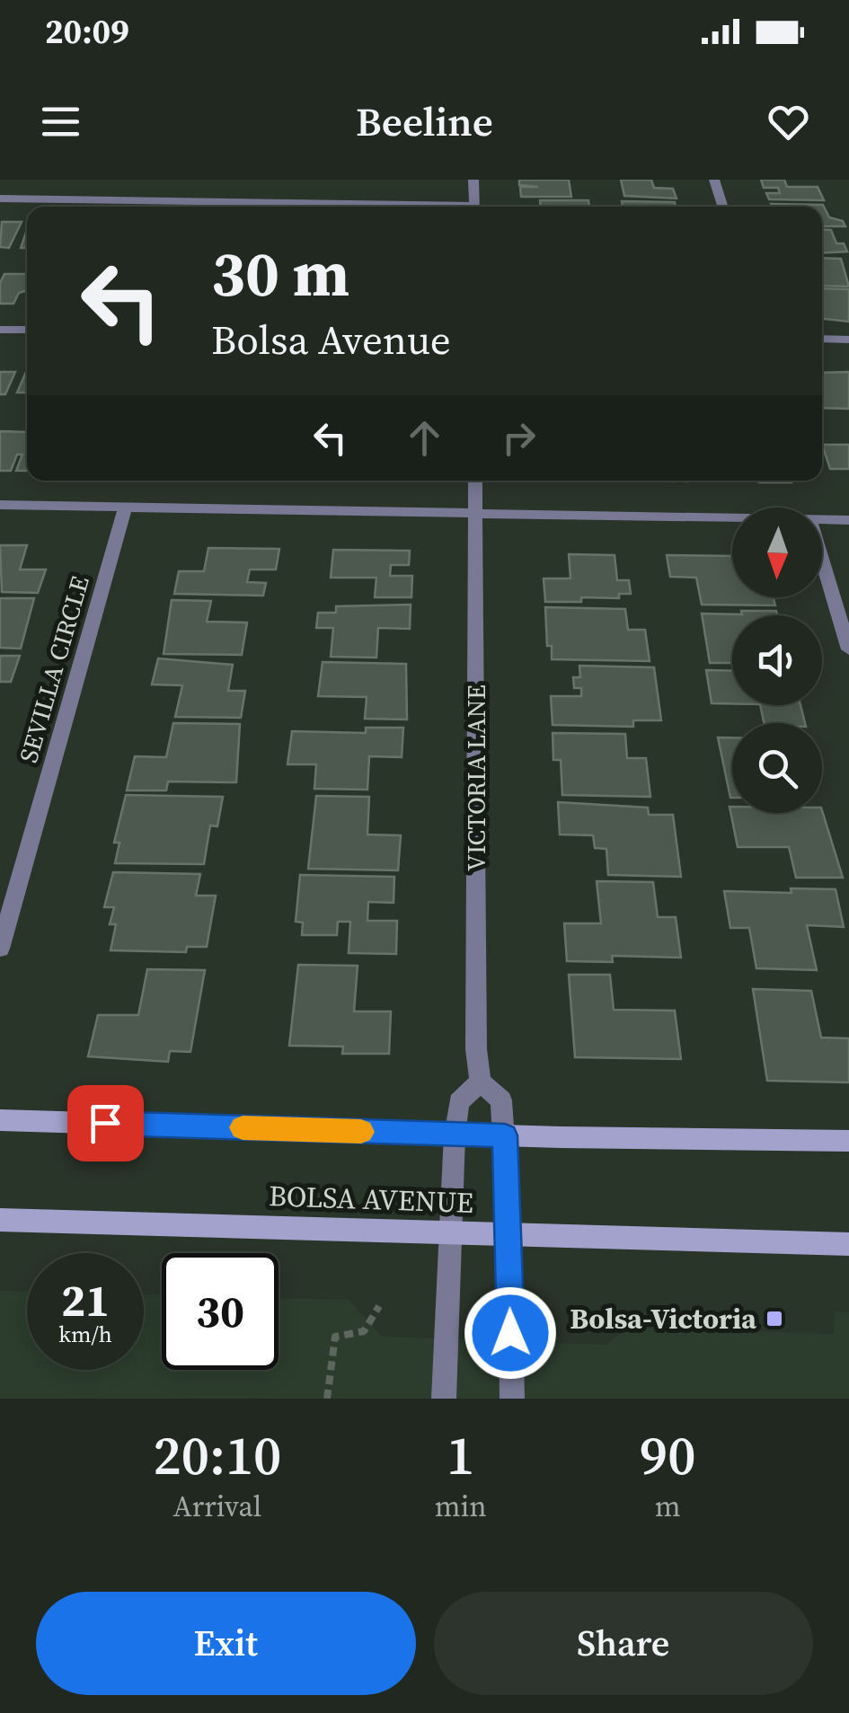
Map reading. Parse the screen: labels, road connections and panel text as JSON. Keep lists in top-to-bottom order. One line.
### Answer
{"streets":{"main road":["BOLSA AVENUE"],"street":["SEVILLA CIRCLE","VICTORIA LANE"]},"crossings":[["VICTORIA LANE","BOLSA AVENUE"]],"places":{"transit":["Bolsa-Victoria"]},"north":"bottom","page":{"status":"20:09","header":"Beeline","turn":["30 m","Bolsa Avenue"],"speed":"21 km/h","limit":"30","eta":["20:10","Arrival","1","min","90","m"],"buttons":["Exit","Share"]}}
